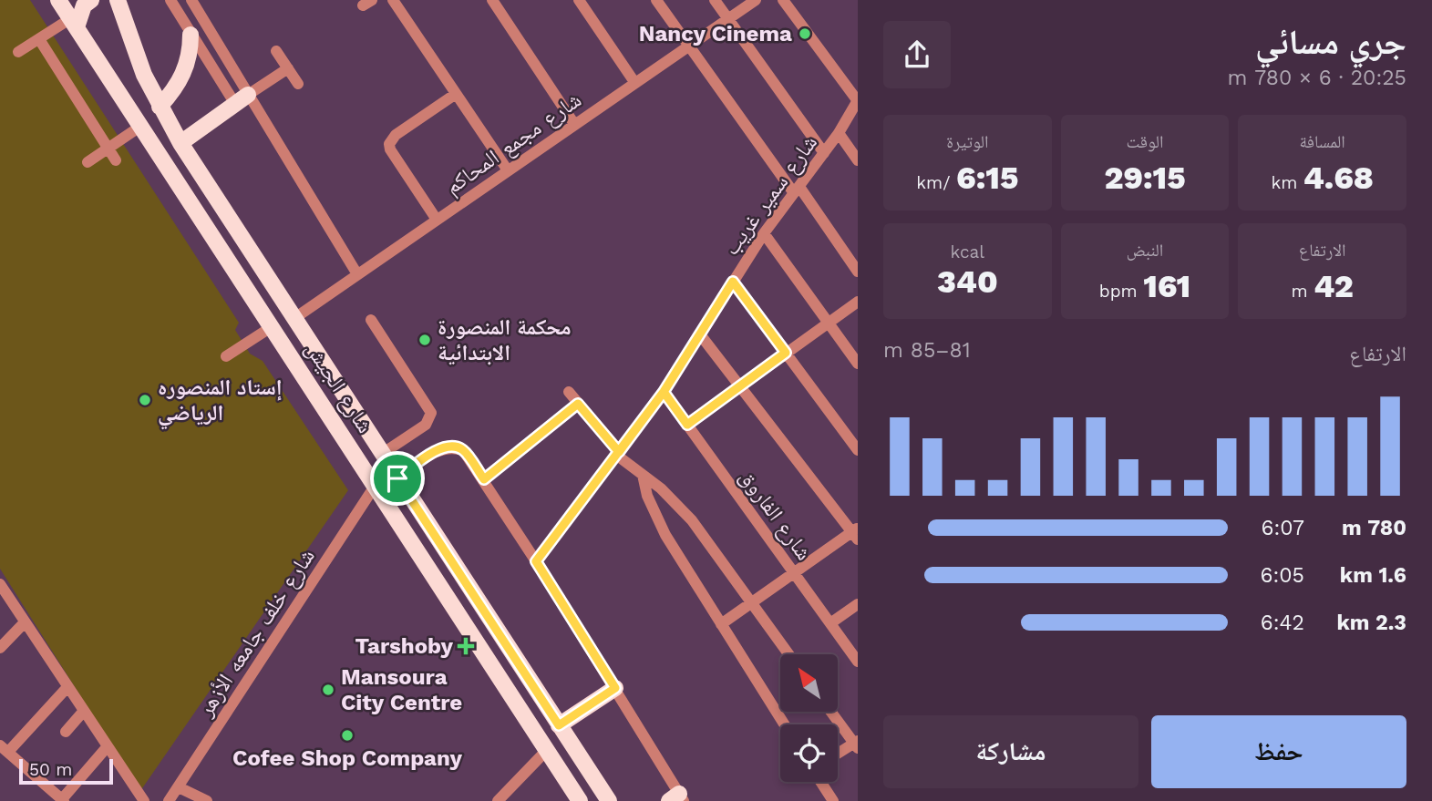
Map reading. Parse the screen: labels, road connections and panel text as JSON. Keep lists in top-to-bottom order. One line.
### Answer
{"streets":{"main road":["شارع الجيش"],"street":["شارع مجمع المحاكم","شارع سمير غريب","شارع الفاروق","شارع خلف جامعه الأزهر"]},"crossings":[["شارع مجمع المحاكم","شارع الجيش"],["شارع سمير غريب","شارع الفاروق"],["شارع الجيش","شارع خلف جامعه الأزهر"]],"places":{"other":["Nancy Cinema","محكمة المنصورة الابتدائية","إستاد المنصوره الرياضي","Mansoura City Centre","Cofee Shop Company"],"health":["Tarshoby"]},"scale_bar":"50 m","north":"top left","page":{"heading":["جري مسائي","20:25 · 6 × 780 m"],"stats":[["المسافة","4.68 km"],["الوقت","29:15"],["الوتيرة","6:15 /km"],["الارتفاع","42 m"],["النبض","161 bpm"],["kcal","340"]],"chart":["الارتفاع","81–85 m"],"list":[{"name":"780 m","note":"6:07"},{"name":"1.6 km","note":"6:05"},{"name":"2.3 km","note":"6:42"}],"buttons":["حفظ","مشاركة"],"scale":"50 m"}}
